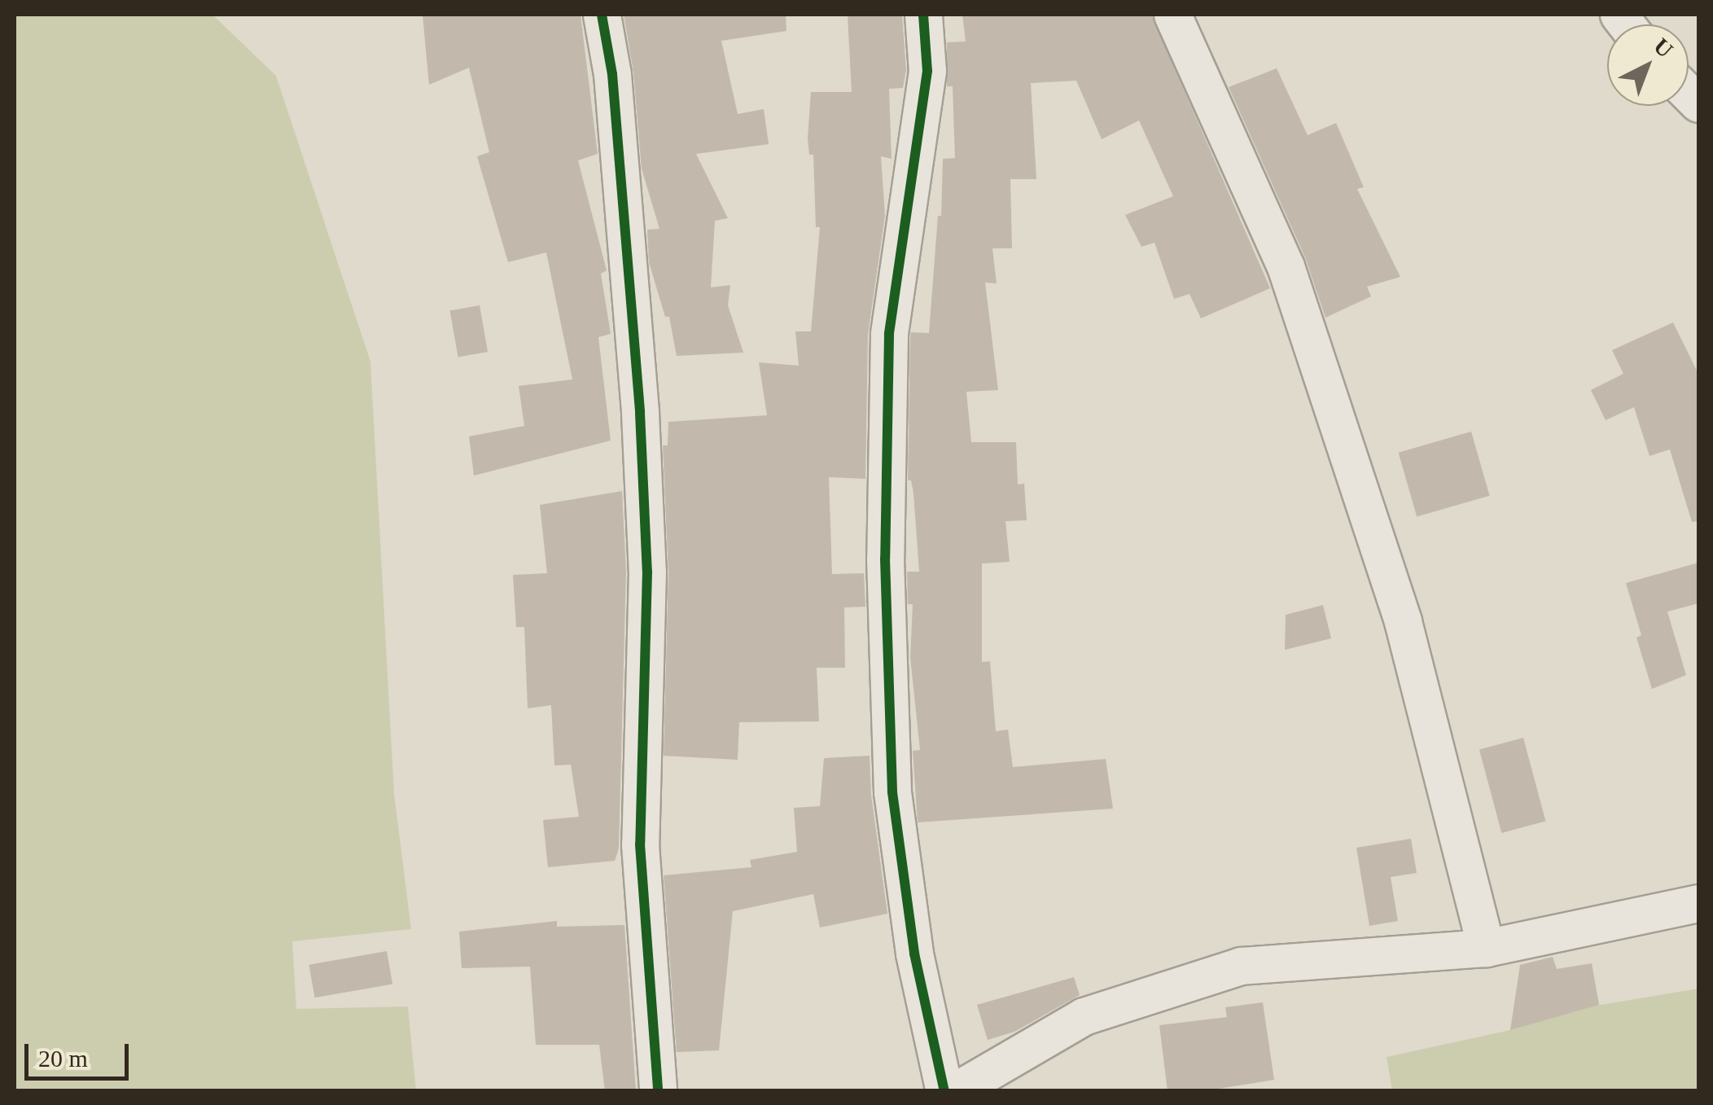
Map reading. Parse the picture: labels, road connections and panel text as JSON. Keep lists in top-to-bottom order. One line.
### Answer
{"scale_bar":"20 m","north":"top right"}
